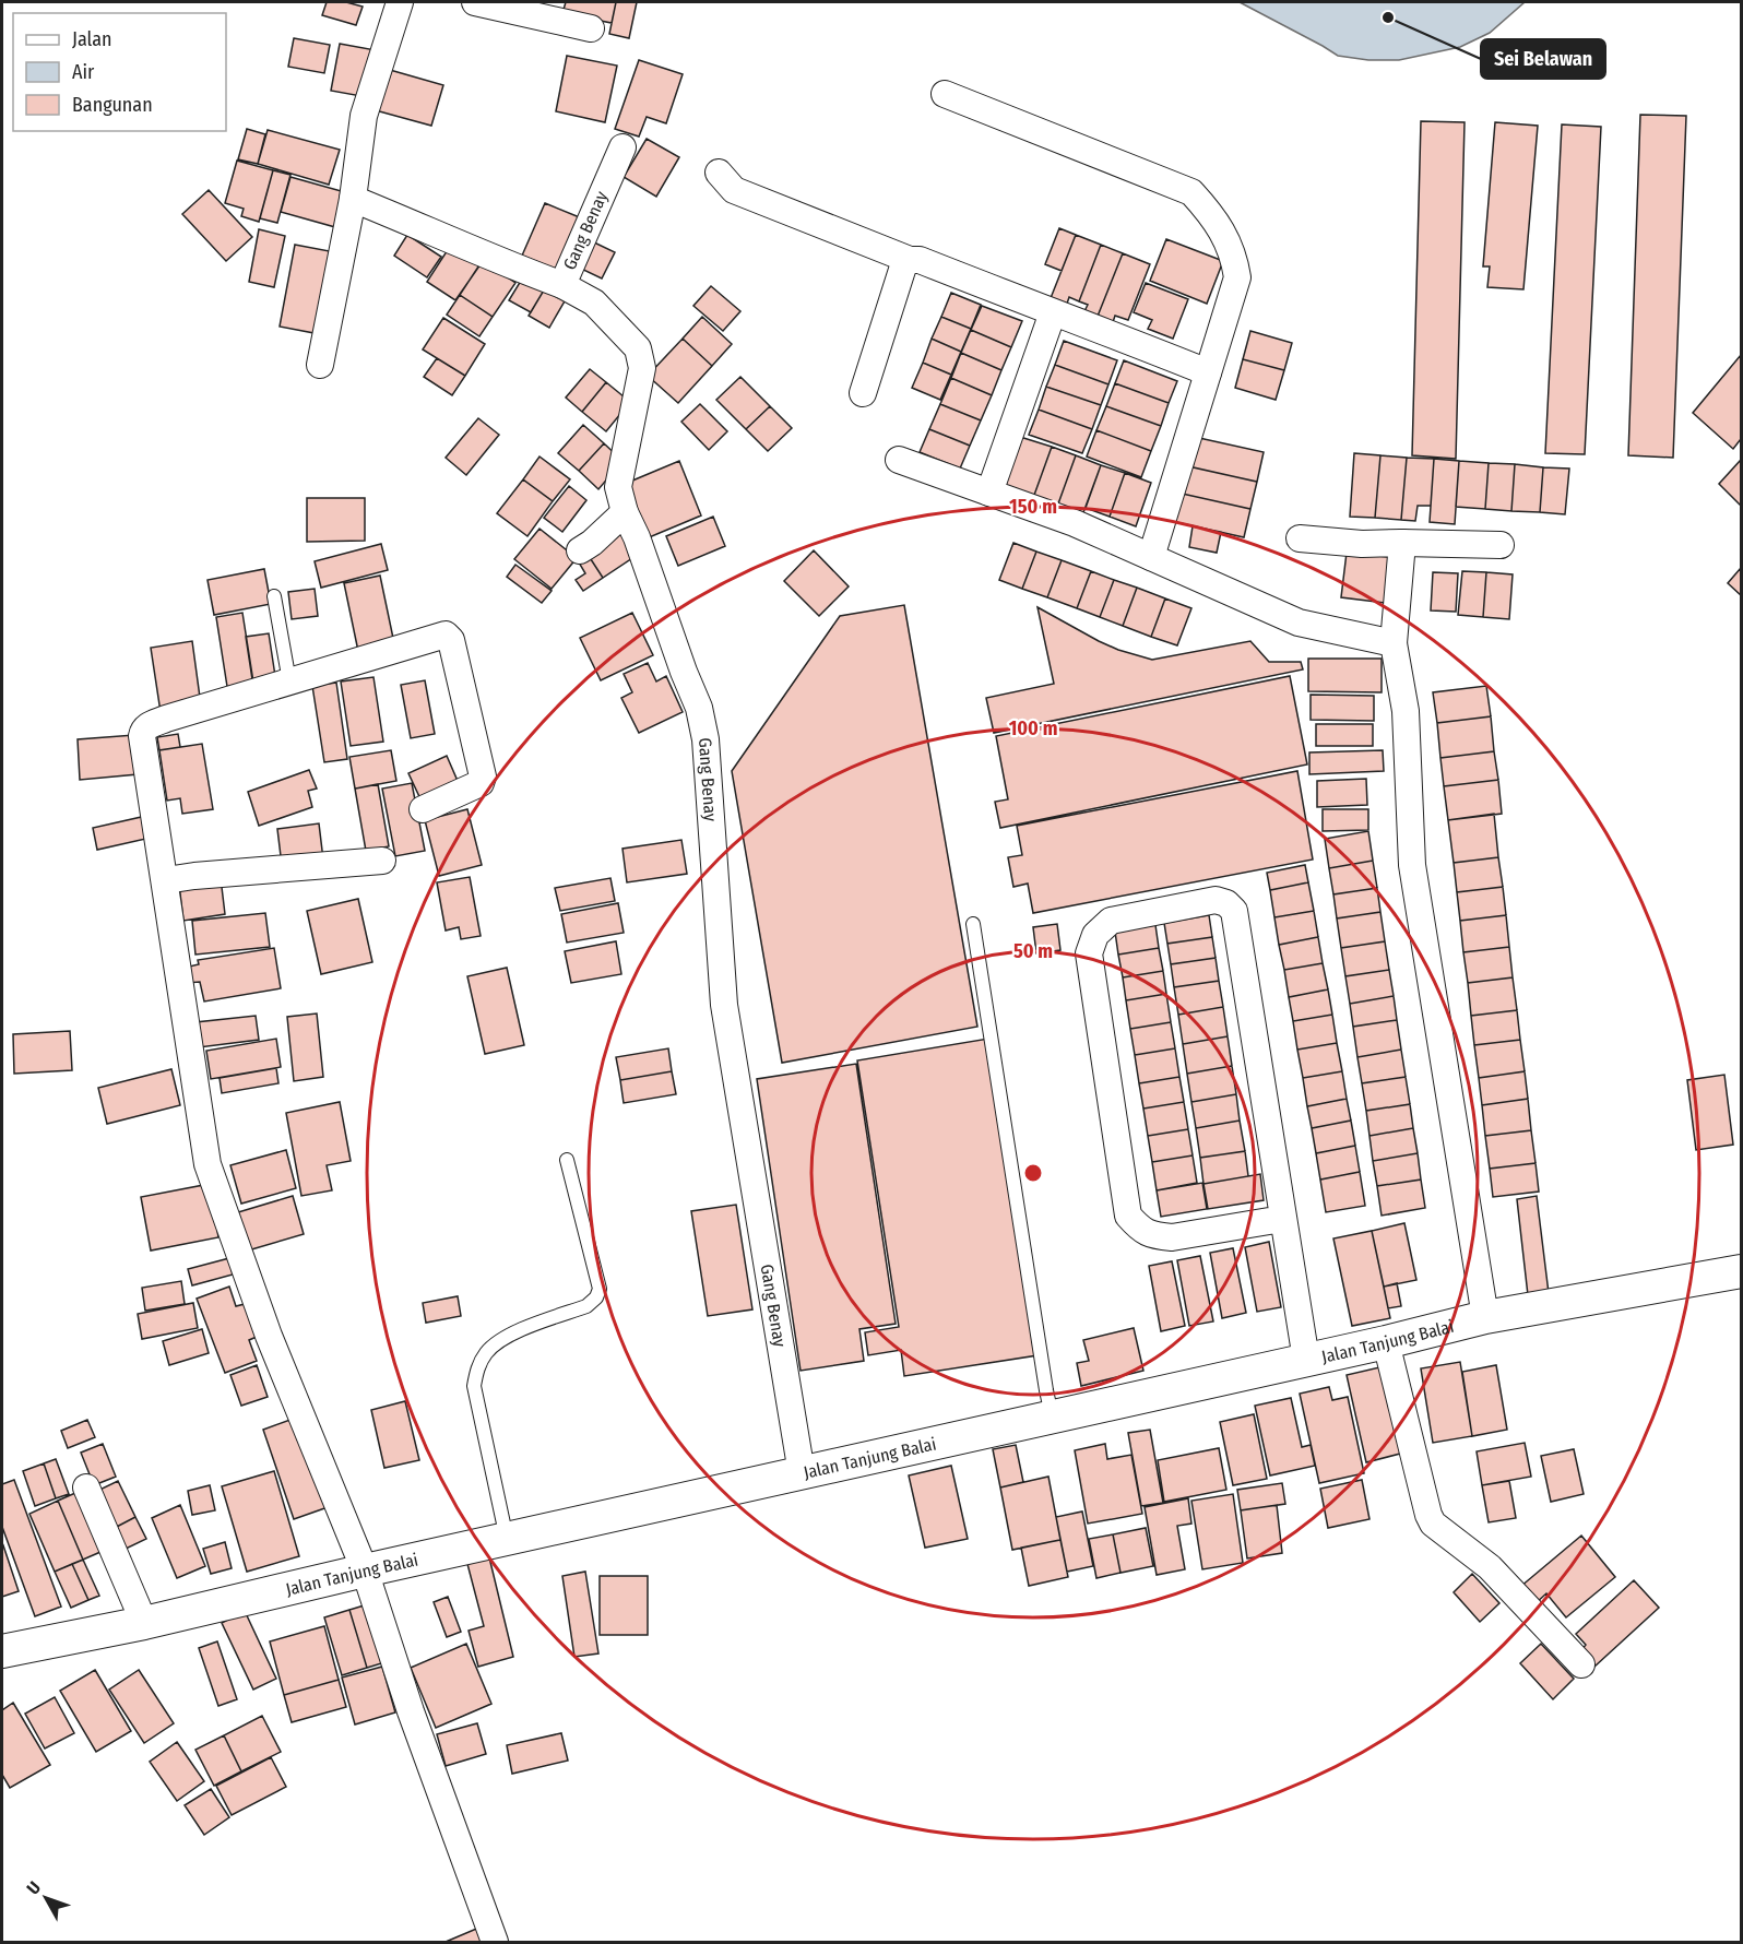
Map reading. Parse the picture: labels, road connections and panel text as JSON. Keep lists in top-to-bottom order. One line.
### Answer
{"streets":{"street":["Gang Benay","Jalan Tanjung Balai"]},"crossings":[["Gang Benay","Jalan Tanjung Balai"]],"places":["Sei Belawan"],"legend":["Jalan","Air","Bangunan"],"north":"top left","rings":["150 m","100 m","50 m"]}
